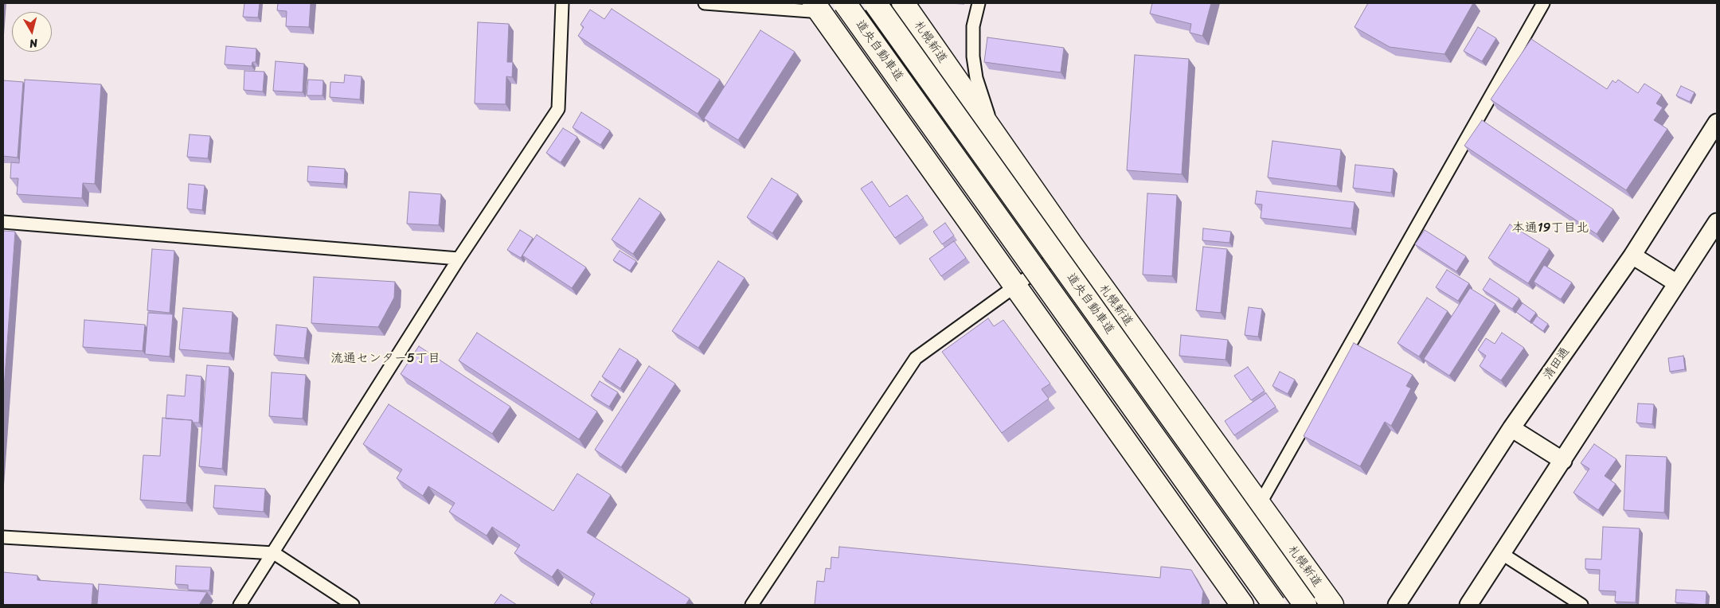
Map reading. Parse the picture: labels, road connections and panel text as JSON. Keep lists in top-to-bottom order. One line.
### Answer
{"streets":{"highway":["札幌新道","道央自動車道"],"street":["清田通"]},"districts":["本通19丁目北","流通センター5丁目"],"north":"bottom"}
